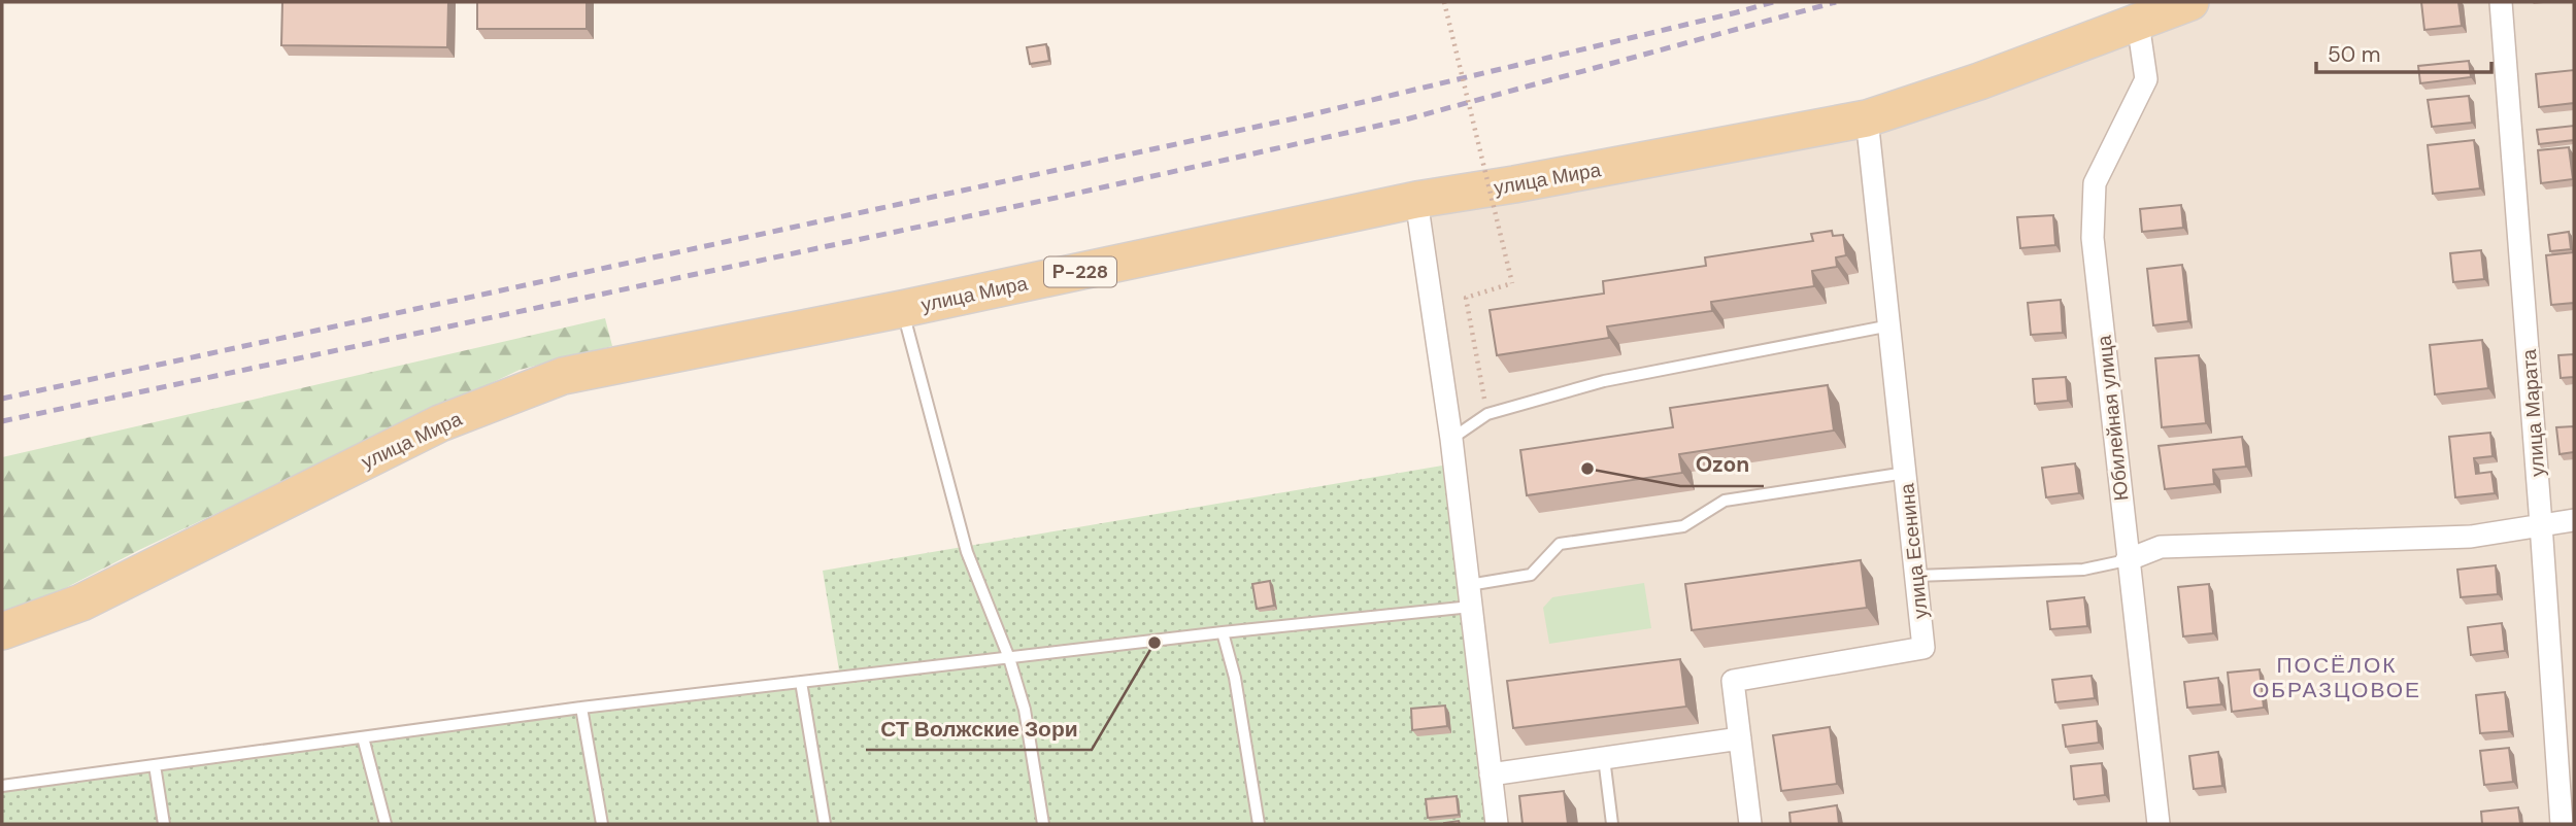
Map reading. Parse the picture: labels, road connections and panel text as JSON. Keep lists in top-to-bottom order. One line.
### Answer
{"streets":{"main road":["улица Мира","Р-228"],"street":["улица Марата","Юбилейная улица","улица Есенина"]},"crossings":[["улица Мира","Юбилейная улица"],["улица Мира","улица Есенина"]],"districts":["ПОСЁЛОК ОБРАЗЦОВОЕ"],"places":["Ozon","СТ Волжские Зори"],"scale_bar":"50 m"}
